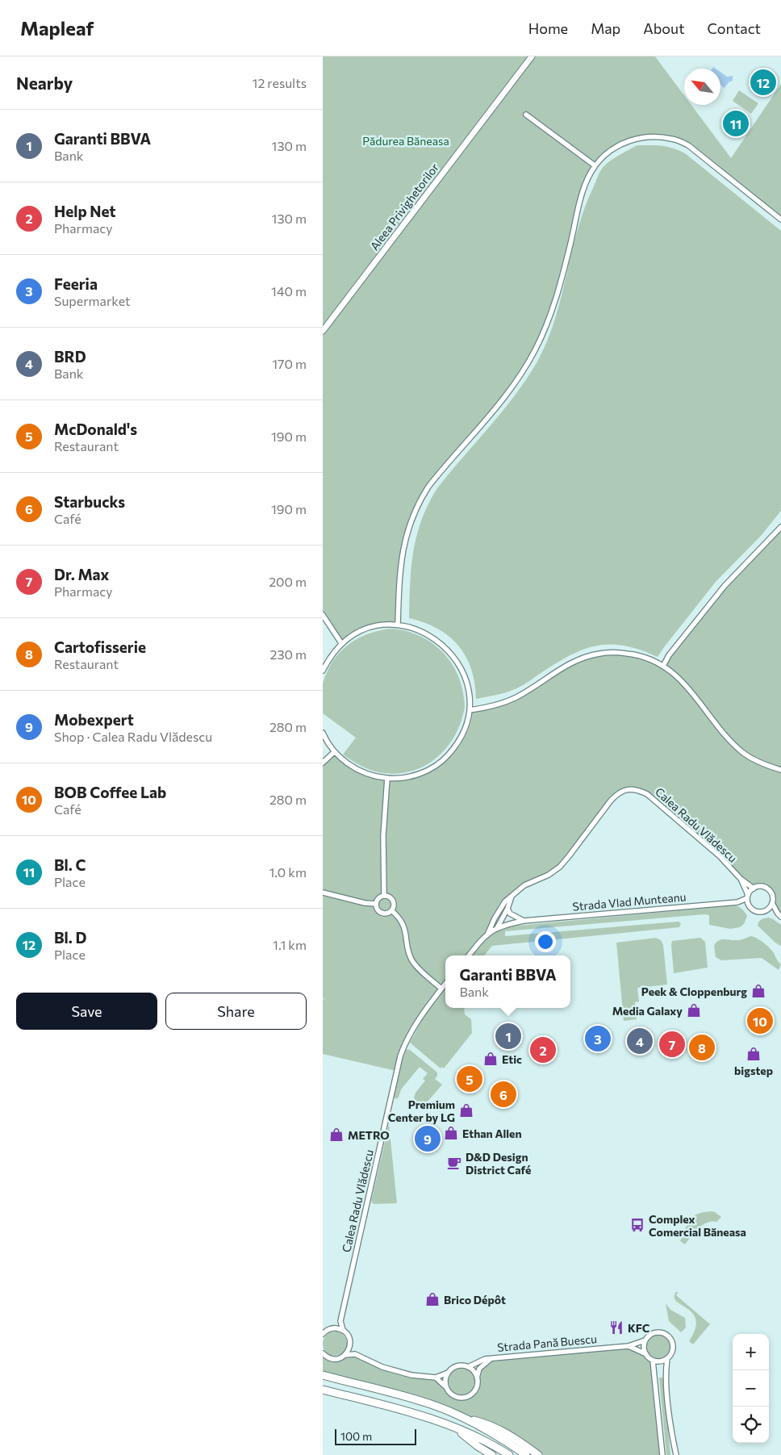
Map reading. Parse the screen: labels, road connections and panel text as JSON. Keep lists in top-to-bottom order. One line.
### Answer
{"streets":{"street":["Aleea Privighetorilor","Calea Radu Vlădescu","Strada Vlad Munteanu","Strada Pană Buescu"]},"crossings":[["Calea Radu Vlădescu","Strada Vlad Munteanu"]],"parks":["Pădurea Băneasa"],"places":{"shop":["Peek & Cloppenburg","Media Galaxy","bigstep","Etic","Premium Center by LG","Ethan Allen","METRO","Brico Dépôt"],"cafe":["D&D Design District Café"],"bus stop":["Complex Comercial Băneasa"],"restaurant":["KFC"]},"scale_bar":"100 m","north":"top left","page":{"header":"Mapleaf","nav":["Home","Map","About","Contact"],"heading":["Nearby","12 results"],"pins":["12","11","10","1","3","4","7","8","2","5","6","9"],"list":[{"mark":"1","name":"Garanti BBVA","note":"Bank","value":"130 m"},{"mark":"2","name":"Help Net","note":"Pharmacy","value":"130 m"},{"mark":"3","name":"Feeria","note":"Supermarket","value":"140 m"},{"mark":"4","name":"BRD","note":"Bank","value":"170 m"},{"mark":"5","name":"McDonald's","note":"Restaurant","value":"190 m"},{"mark":"6","name":"Starbucks","note":"Café","value":"190 m"},{"mark":"7","name":"Dr. Max","note":"Pharmacy","value":"200 m"},{"mark":"8","name":"Cartofisserie","note":"Restaurant","value":"230 m"},{"mark":"9","name":"Mobexpert","note":"Shop · Calea Radu Vlădescu","value":"280 m"},{"mark":"10","name":"BOB Coffee Lab","note":"Café","value":"280 m"},{"mark":"11","name":"Bl. C","note":"Place","value":"1.0 km"},{"mark":"12","name":"Bl. D","note":"Place","value":"1.1 km"}],"popup":["Garanti BBVA","Bank"],"buttons":["Save","Share"],"map_buttons":["+","−"],"scale":"100 m"}}
